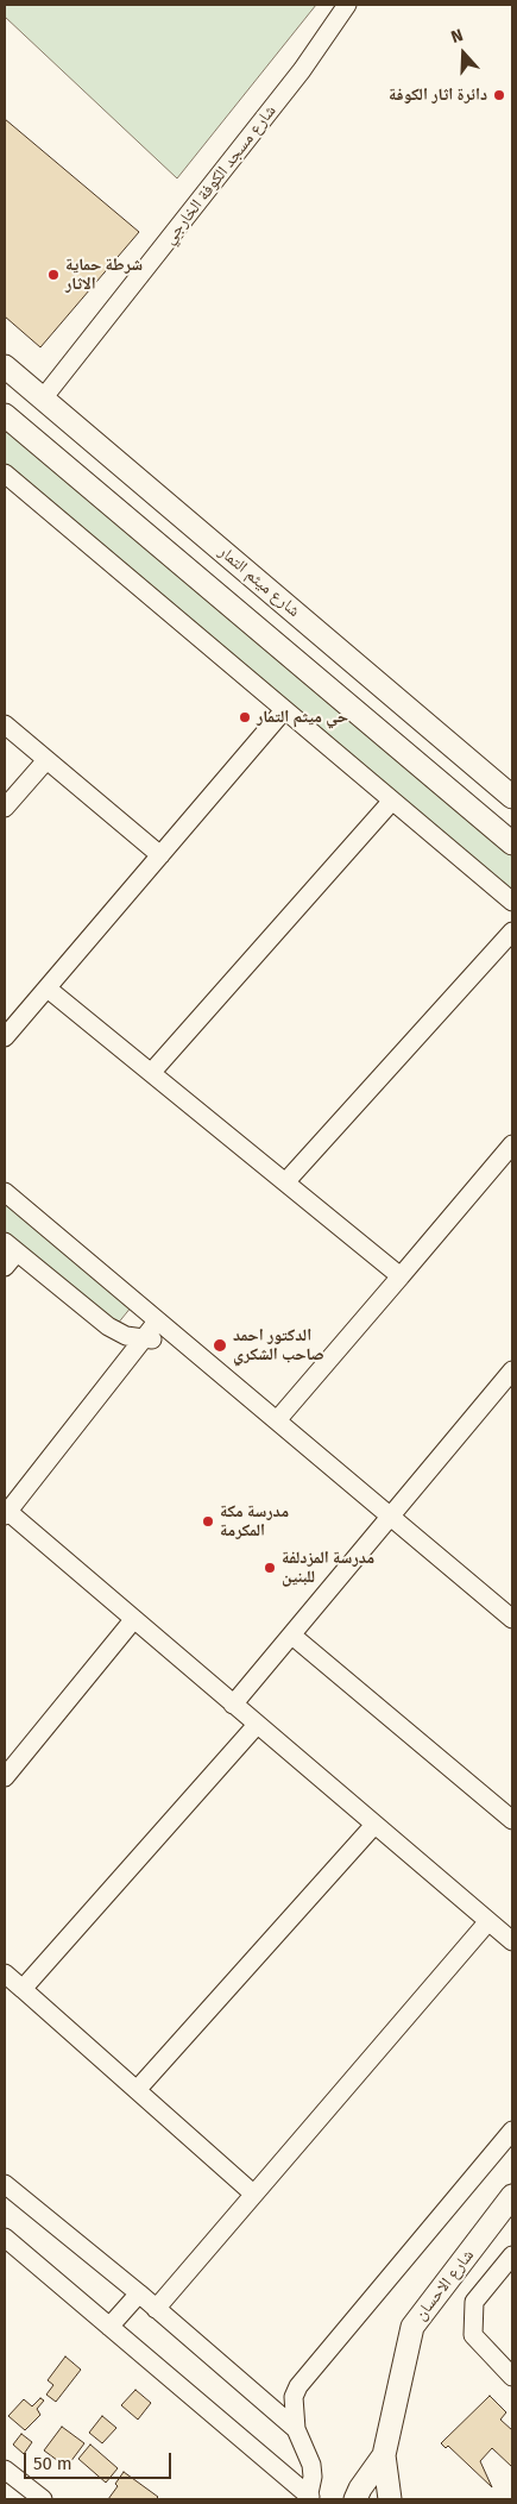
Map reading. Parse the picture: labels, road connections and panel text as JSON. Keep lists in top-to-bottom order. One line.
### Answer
{"streets":{"street":["شارع مسجد الكوفة الخارجي","شارع ميثم التمار","شارع الاحسان"]},"crossings":[["شارع مسجد الكوفة الخارجي","شارع ميثم التمار"]],"places":["دائرة اثار الكوفة","شرطة حماية الاثار","حي ميثم التمار","الدكتور احمد صاحب الشكري","مدرسة مكة المكرمة","مدرسة المزدلفة للبنين"],"scale_bar":"50 m","north":"top"}
